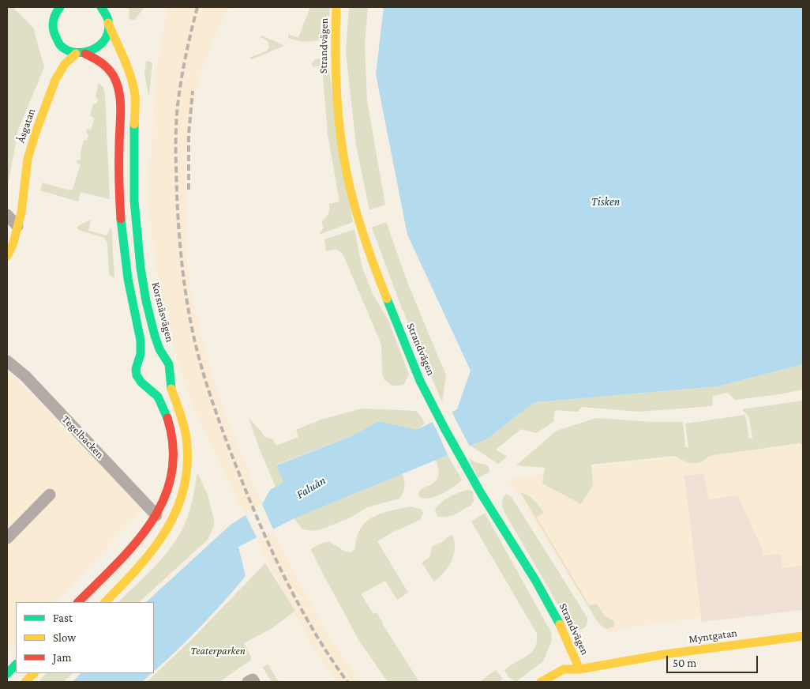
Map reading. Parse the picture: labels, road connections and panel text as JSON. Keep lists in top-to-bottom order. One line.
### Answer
{"streets":{"street":["Strandvägen","Åsgatan","Korsnäsvägen","Tegelbacken","Myntgatan"]},"crossings":[["Strandvägen","Myntgatan"],["Åsgatan","Korsnäsvägen"]],"water":["Tisken","Faluån"],"parks":["Teaterparken"],"legend":["Fast","Slow","Jam"],"scale_bar":"50 m"}
